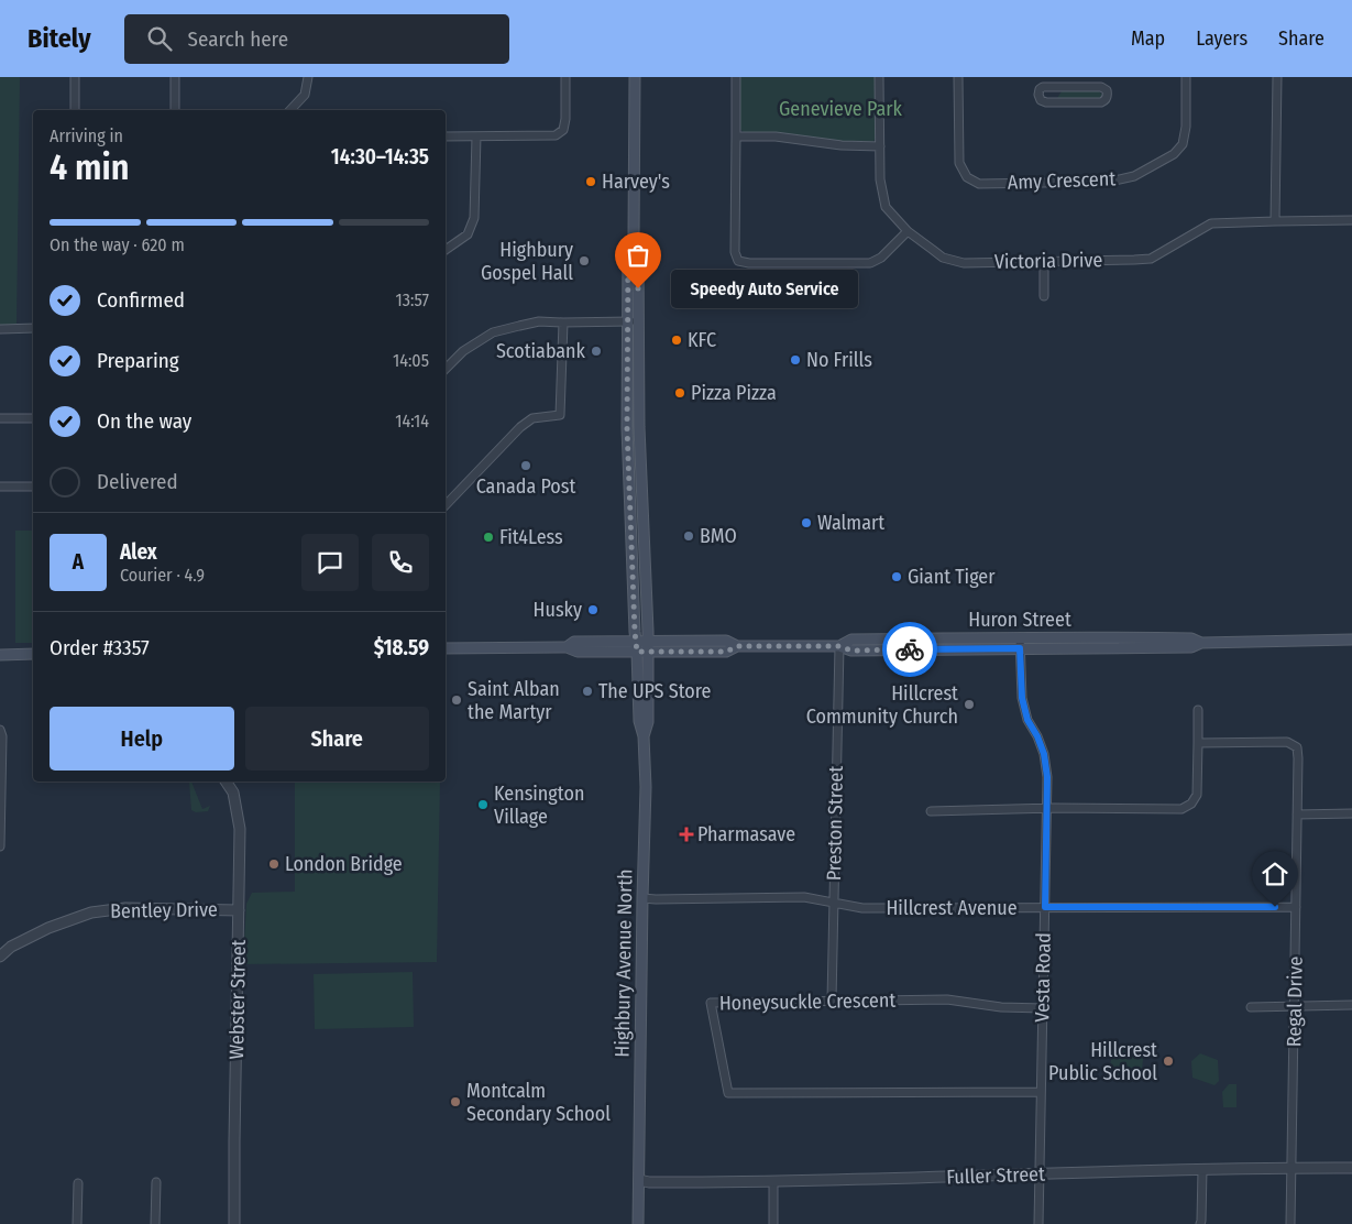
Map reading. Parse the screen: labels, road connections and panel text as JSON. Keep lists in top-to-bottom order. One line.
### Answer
{"streets":{"main road":["Huron Street","Highbury Avenue North"],"street":["Amy Crescent","Victoria Drive","Preston Street","Hillcrest Avenue","Bentley Drive","Vesta Road","Webster Street","Honeysuckle Crescent","Regal Drive","Fuller Street"]},"crossings":[["Huron Street","Preston Street"],["Huron Street","Highbury Avenue North"],["Huron Street","Vesta Road"],["Preston Street","Hillcrest Avenue"],["Preston Street","Honeysuckle Crescent"],["Hillcrest Avenue","Highbury Avenue North"],["Hillcrest Avenue","Vesta Road"],["Hillcrest Avenue","Regal Drive"],["Bentley Drive","Webster Street"],["Highbury Avenue North","Fuller Street"],["Vesta Road","Honeysuckle Crescent"],["Vesta Road","Fuller Street"],["Regal Drive","Fuller Street"]],"parks":["Genevieve Park"],"places":{"other":["Harvey's","Highbury Gospel Hall","Speedy Auto Service","KFC","Scotiabank","No Frills","Pizza Pizza","Canada Post","Walmart","BMO","Fit4Less","Giant Tiger","Husky","The UPS Store","Saint Alban the Martyr","Hillcrest Community Church","Kensington Village","London Bridge","Hillcrest Public School","Montcalm Secondary School"],"health":["Pharmasave"]},"page":{"header":"Bitely","search":"Search here","nav":["Map","Layers","Share"],"heading":["4 min","Arriving in","14:30–14:35"],"panel":["Alex","Courier · 4.9","Order #3357","$18.59"],"bar":"On the way · 620 m","bubble":"Speedy Auto Service","list":[["Confirmed","13:57"],["Preparing","14:05"],["On the way","14:14"],"Delivered"],"round":"A","buttons":["Help","Share"]}}
